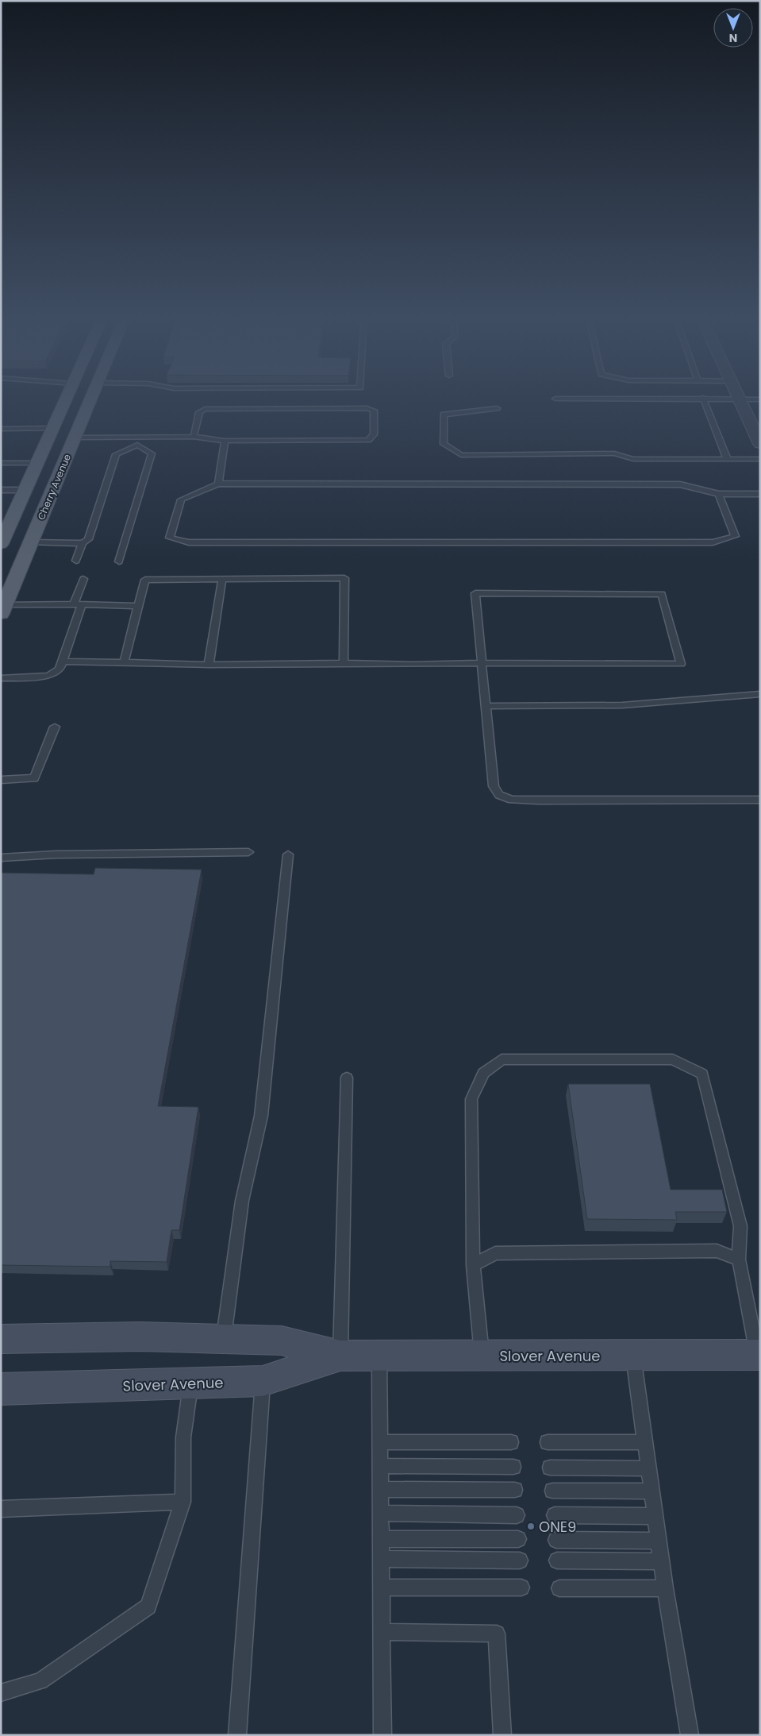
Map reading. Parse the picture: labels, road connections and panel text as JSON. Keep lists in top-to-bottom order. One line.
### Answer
{"streets":{"main road":["Cherry Avenue","Slover Avenue"]},"places":["ONE9"],"north":"bottom"}
